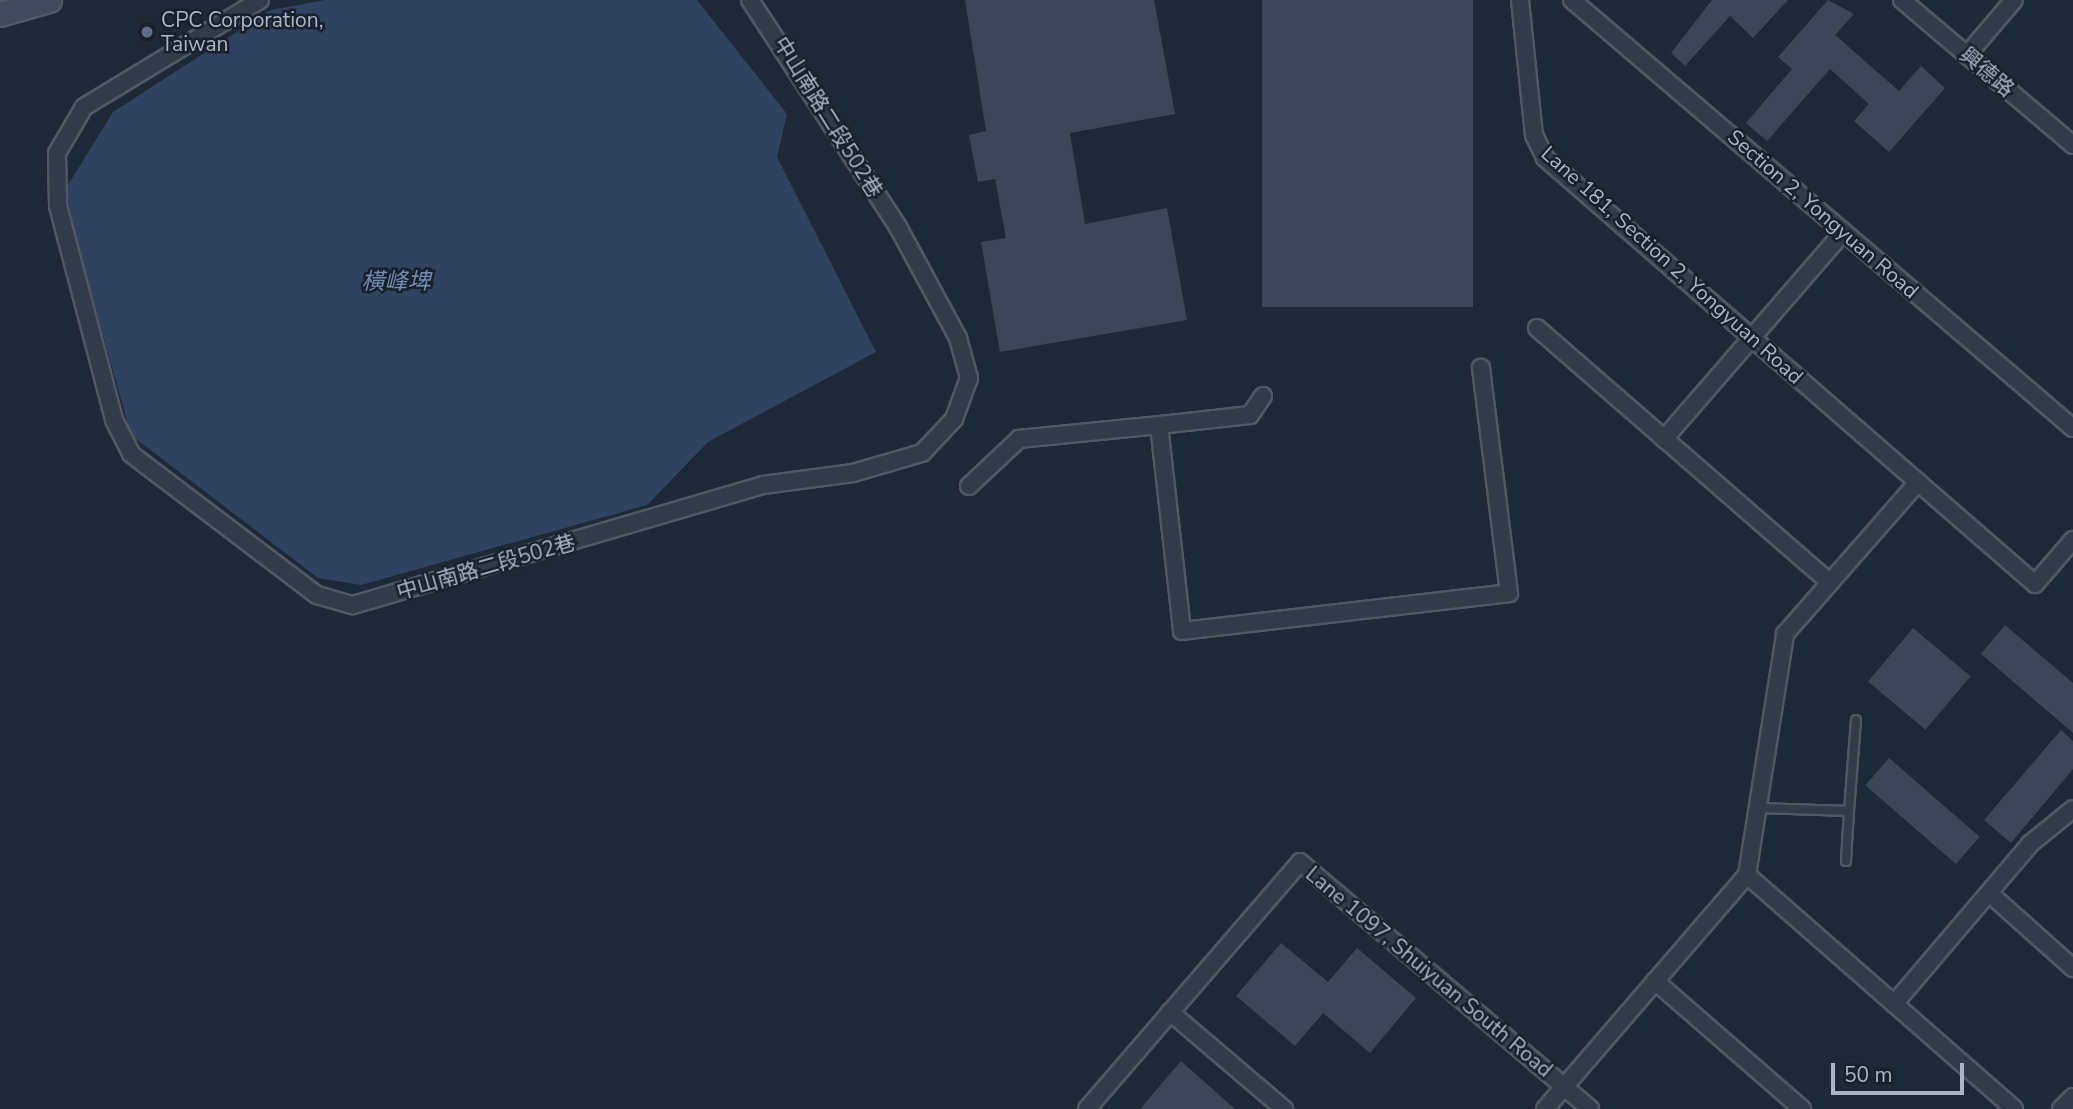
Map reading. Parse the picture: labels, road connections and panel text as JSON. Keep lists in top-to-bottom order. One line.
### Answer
{"streets":{"street":["興德路","中山南路二段502巷","Section 2, Yongyuan Road","Lane 181, Section 2, Yongyuan Road","Lane 1097, Shuiyuan South Road"]},"water":["橫峰埤"],"places":["CPC Corporation, Taiwan"],"scale_bar":"50 m"}
